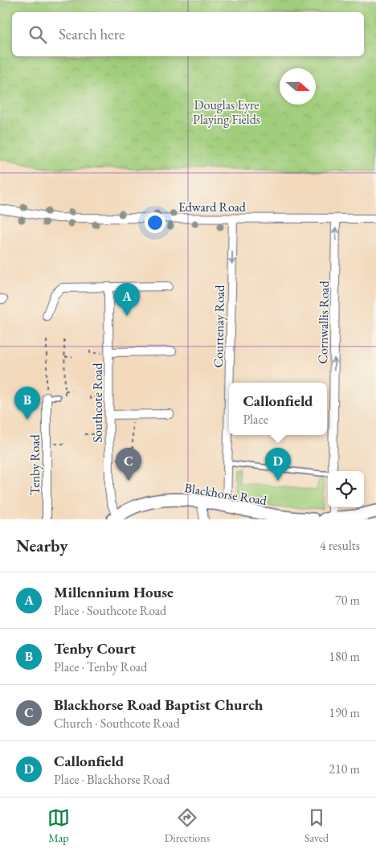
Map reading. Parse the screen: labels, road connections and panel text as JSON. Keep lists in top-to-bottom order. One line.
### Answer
{"streets":{"main road":["Blackhorse Road"],"street":["Edward Road","Cornwallis Road","Courtenay Road","Southcote Road","Tenby Road"]},"crossings":[["Edward Road","Cornwallis Road"],["Edward Road","Courtenay Road"],["Courtenay Road","Blackhorse Road"],["Southcote Road","Blackhorse Road"]],"one_way":["Cornwallis Road","Courtenay Road"],"parks":["Douglas Eyre Playing Fields"],"north":"right","page":{"search":"Search here","pins":["A","B","C","D"],"popup":["Callonfield","Place"],"heading":["Nearby","4 results"],"list":[{"mark":"A","name":"Millennium House","note":"Place · Southcote Road","value":"70 m"},{"mark":"B","name":"Tenby Court","note":"Place · Tenby Road","value":"180 m"},{"mark":"C","name":"Blackhorse Road Baptist Church","note":"Church · Southcote Road","value":"190 m"},{"mark":"D","name":"Callonfield","note":"Place · Blackhorse Road","value":"210 m"}],"nav":["Map","Directions","Saved"]}}
